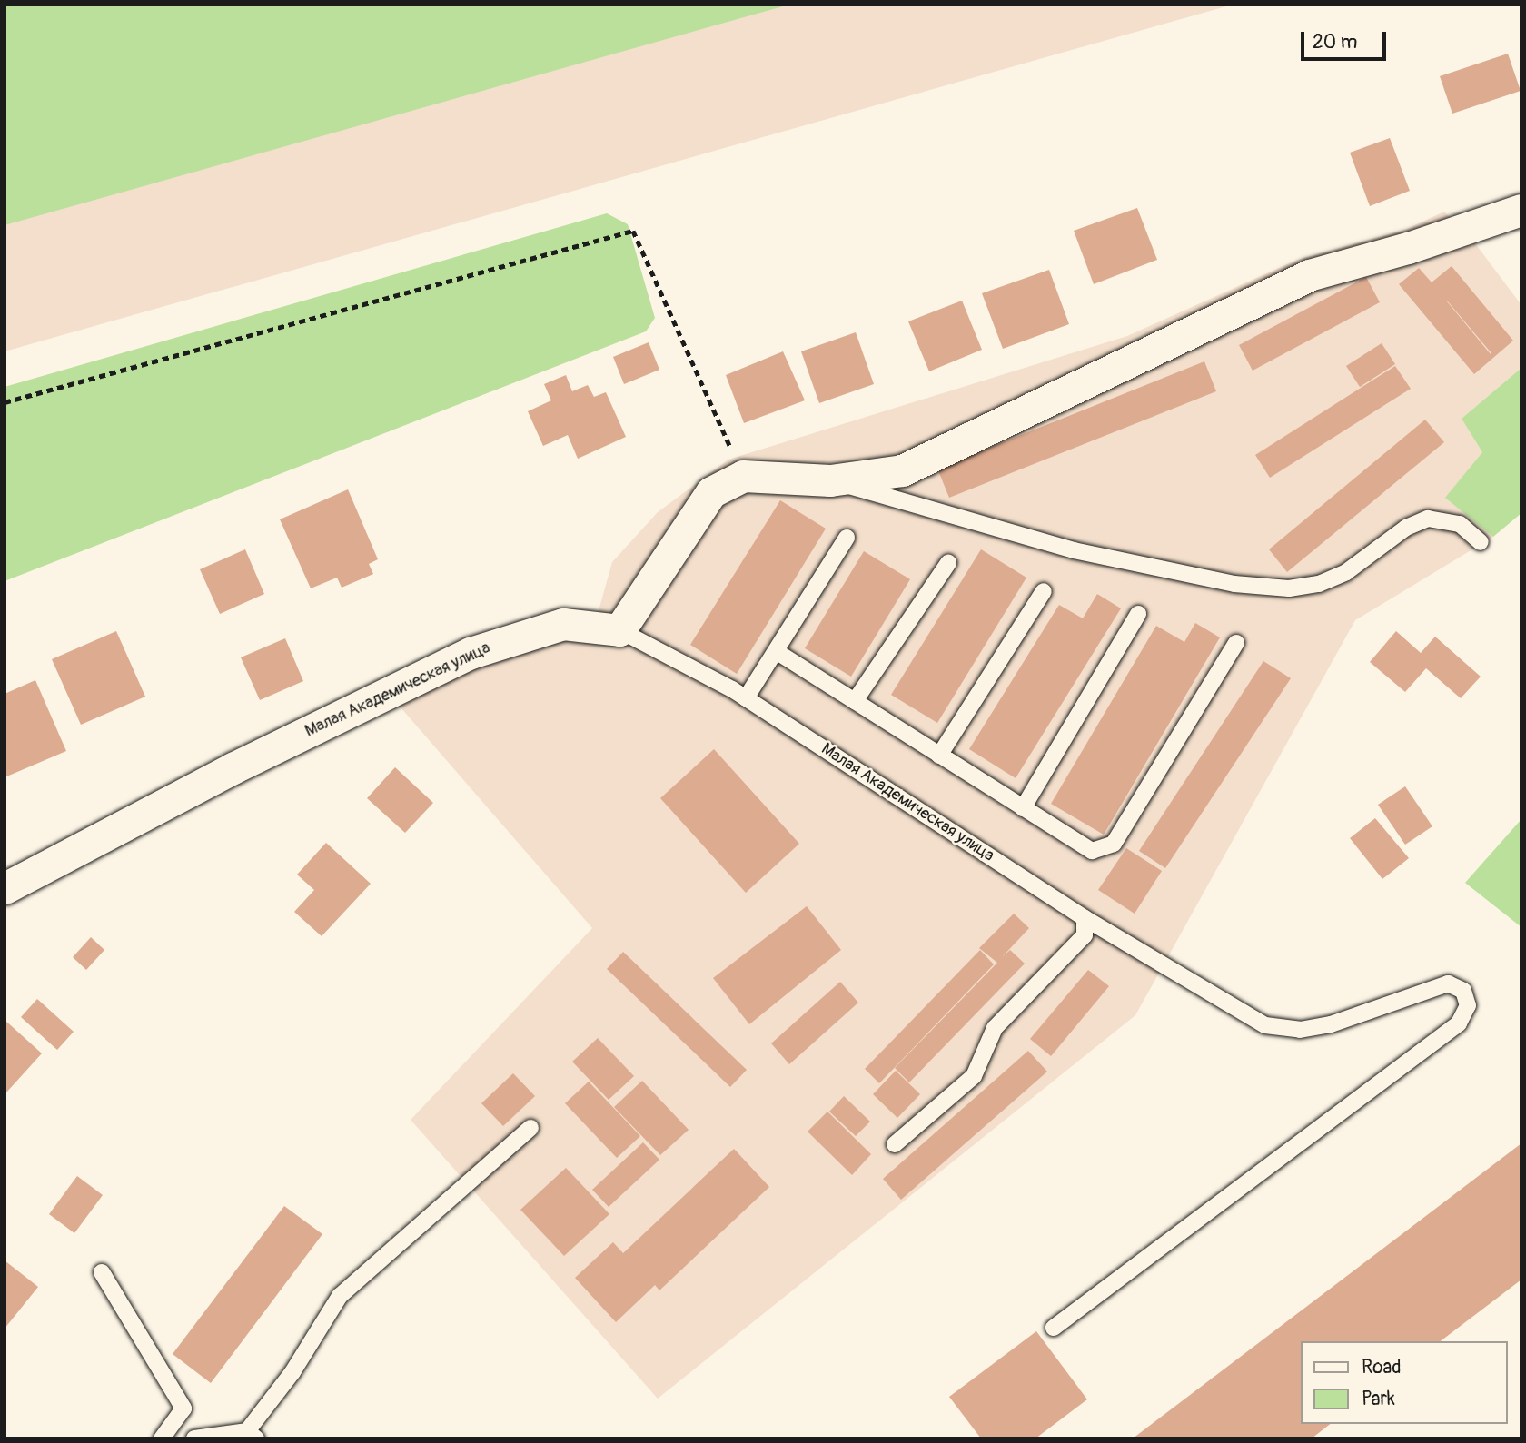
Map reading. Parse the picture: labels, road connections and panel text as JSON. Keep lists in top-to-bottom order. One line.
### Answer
{"streets":{"street":["Малая Академическая улица"]},"legend":["Road","Park"],"scale_bar":"20 m"}
